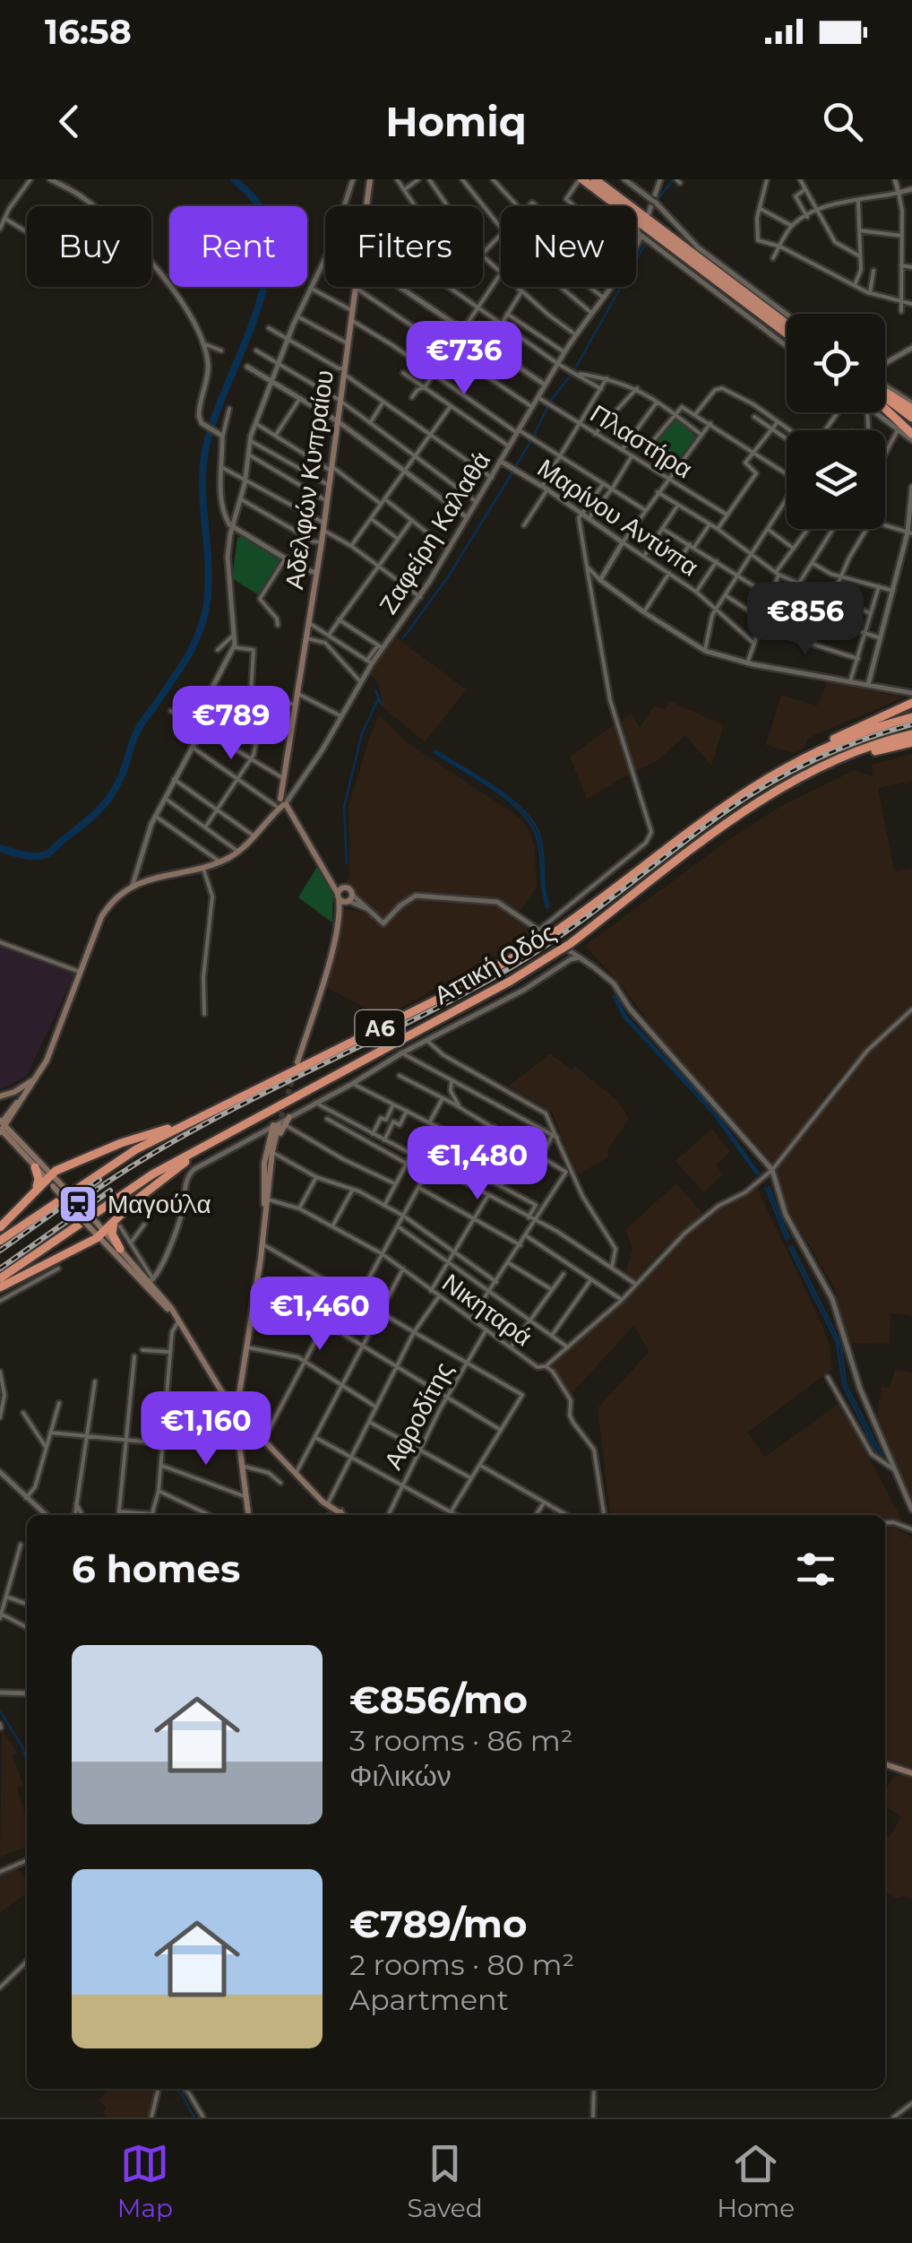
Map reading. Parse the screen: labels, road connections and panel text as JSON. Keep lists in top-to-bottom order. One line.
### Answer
{"streets":{"highway":["Αττική Οδός","Α6"],"main road":["Αδελφών Κυπραίου"],"street":["Πλαστήρα","Μαρίνου Αντύπα","Ζαφείρη Καλαθά","Νικηταρά","Αφροδίτης"]},"crossings":[["Πλαστήρα","Ζαφείρη Καλαθά"],["Αδελφών Κυπραίου","Ζαφείρη Καλαθά"],["Μαρίνου Αντύπα","Ζαφείρη Καλαθά"],["Νικηταρά","Αφροδίτης"]],"places":{"station":["Μαγούλα"]},"page":{"status":"16:58","header":"Homiq","chip":["Buy","Rent","Filters","New"],"price":["€736","€856","€789","€1,480","€1,460","€1,160"],"heading":"6 homes","list":[{"name":"€856/mo","note":"3 rooms · 86 m² · Φιλικών"},{"name":"€789/mo","note":"2 rooms · 80 m² · Apartment"}],"tabs":["Map","Saved","Home"]}}
